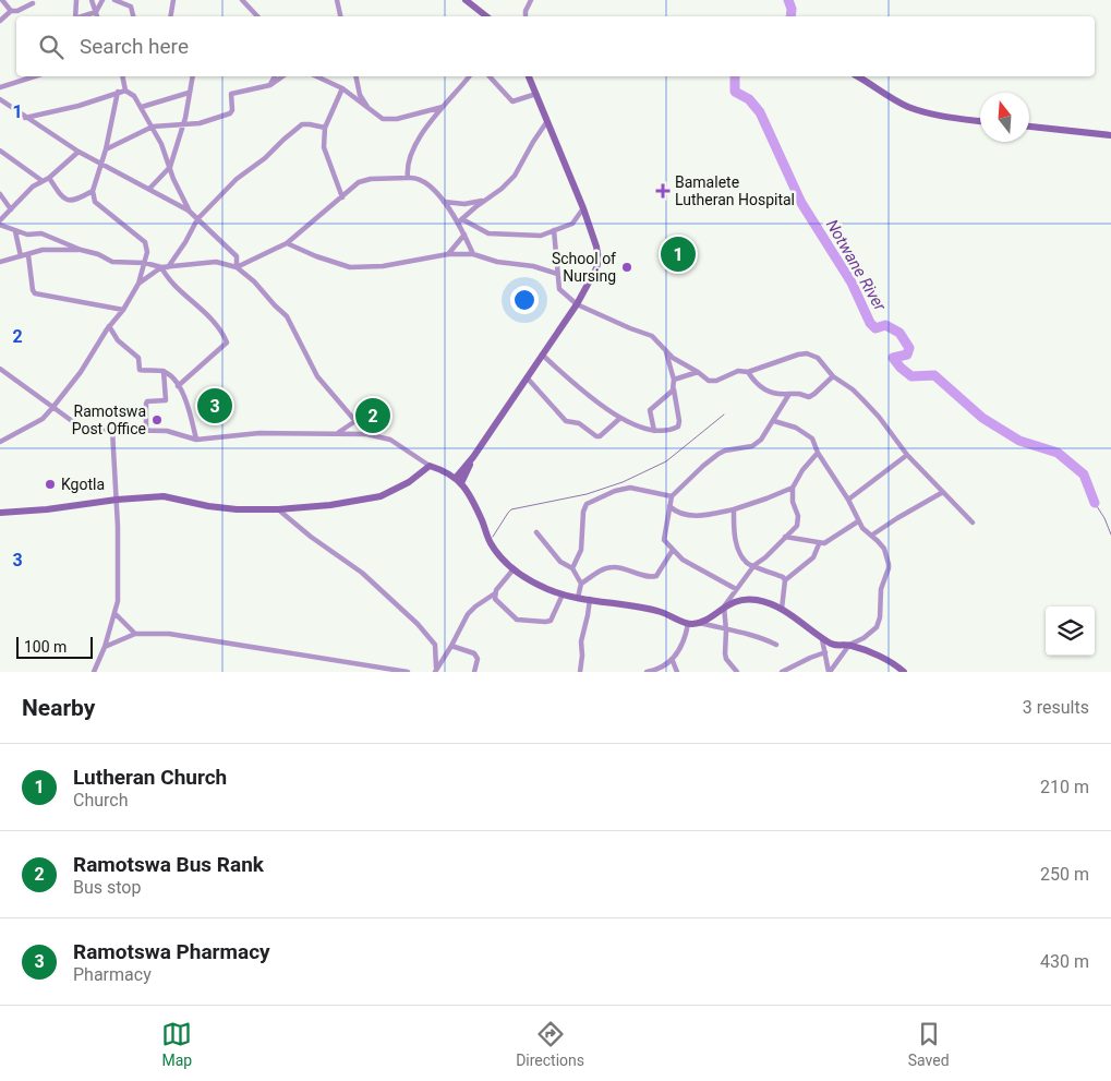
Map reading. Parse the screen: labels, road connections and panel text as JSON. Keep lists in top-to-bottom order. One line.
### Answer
{"water":["Notwane River"],"places":{"health":["Bamalete Lutheran Hospital"],"other":["School of Nursing","Ramotswa Post Office","Kgotla"]},"scale_bar":"100 m","north":"top","page":{"search":"Search here","pins":["1","3","2"],"scale":"100 m","heading":["Nearby","3 results"],"list":[{"mark":"1","name":"Lutheran Church","note":"Church","value":"210 m"},{"mark":"2","name":"Ramotswa Bus Rank","note":"Bus stop","value":"250 m"},{"mark":"3","name":"Ramotswa Pharmacy","note":"Pharmacy","value":"430 m"}],"nav":["Map","Directions","Saved"]},"grid":{"rows":["1","2","3"]}}
